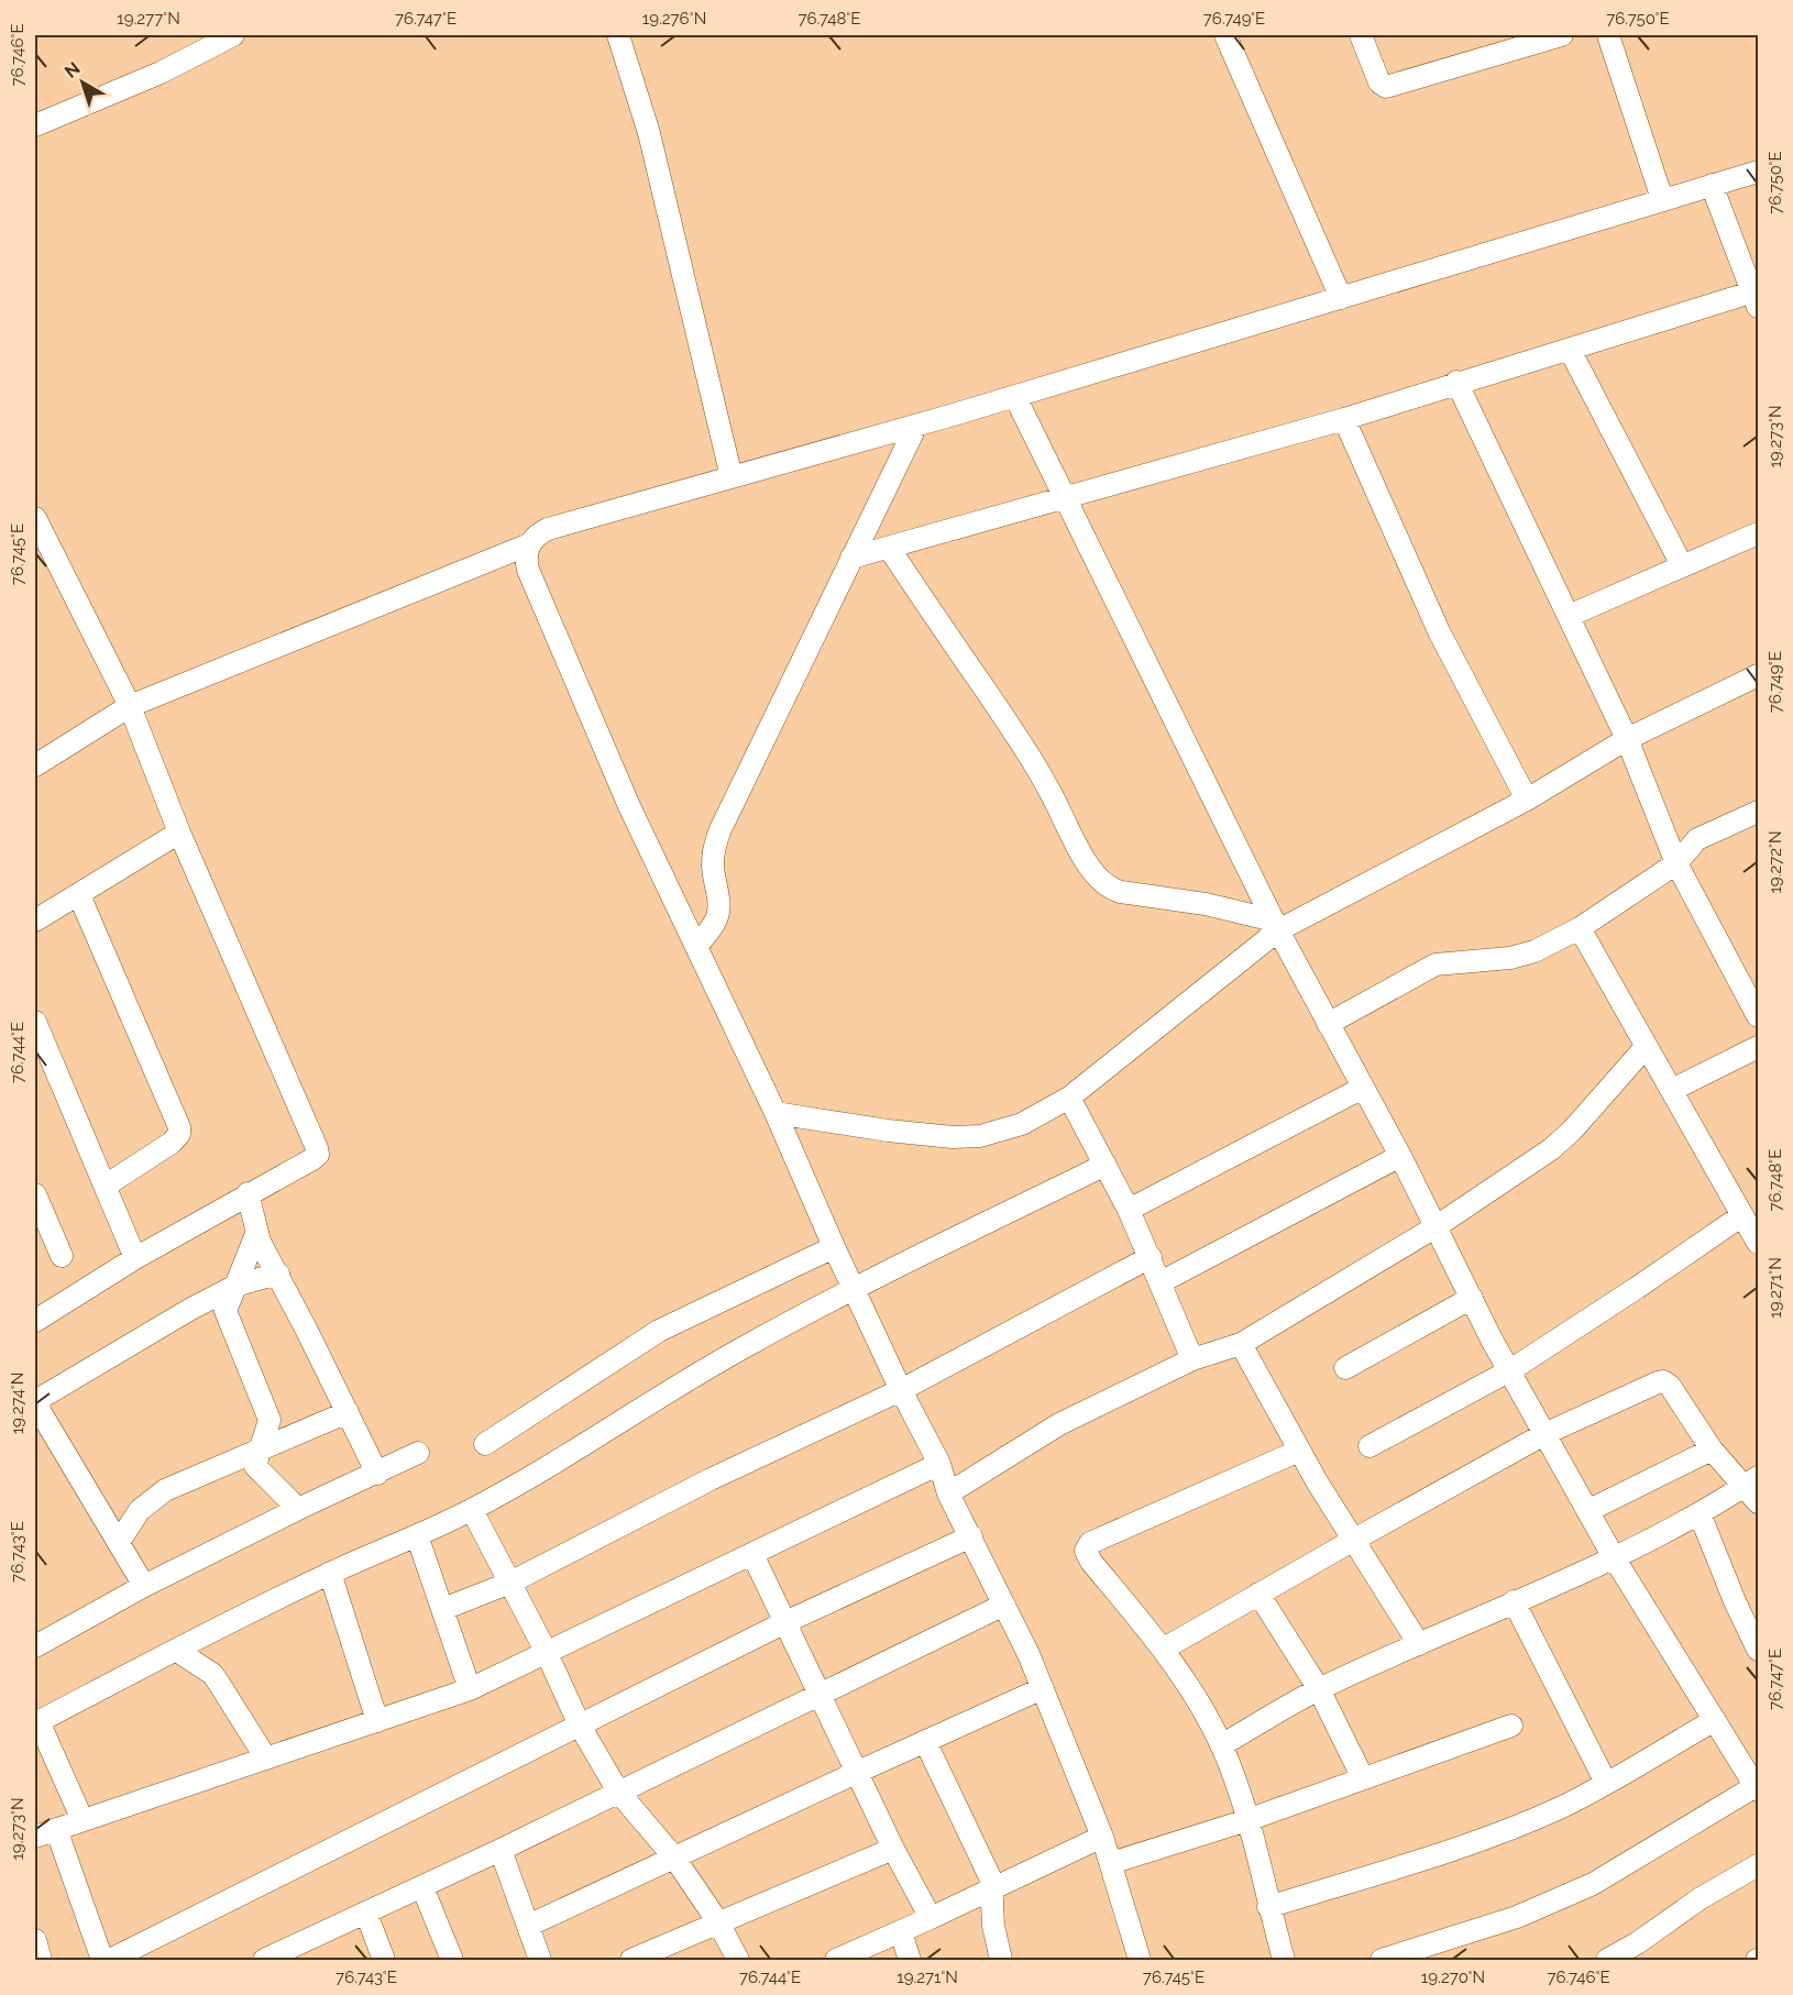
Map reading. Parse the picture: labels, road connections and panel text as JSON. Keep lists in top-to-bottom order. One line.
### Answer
{"north":"top left","coordinates":["19.277°N","76.747°E","19.276°N","76.748°E","76.749°E","76.750°E","76.746°E","19.273°N","76.745°E","19.272°N","76.744°E","19.271°N","19.274°N","76.743°E","19.270°N"]}
